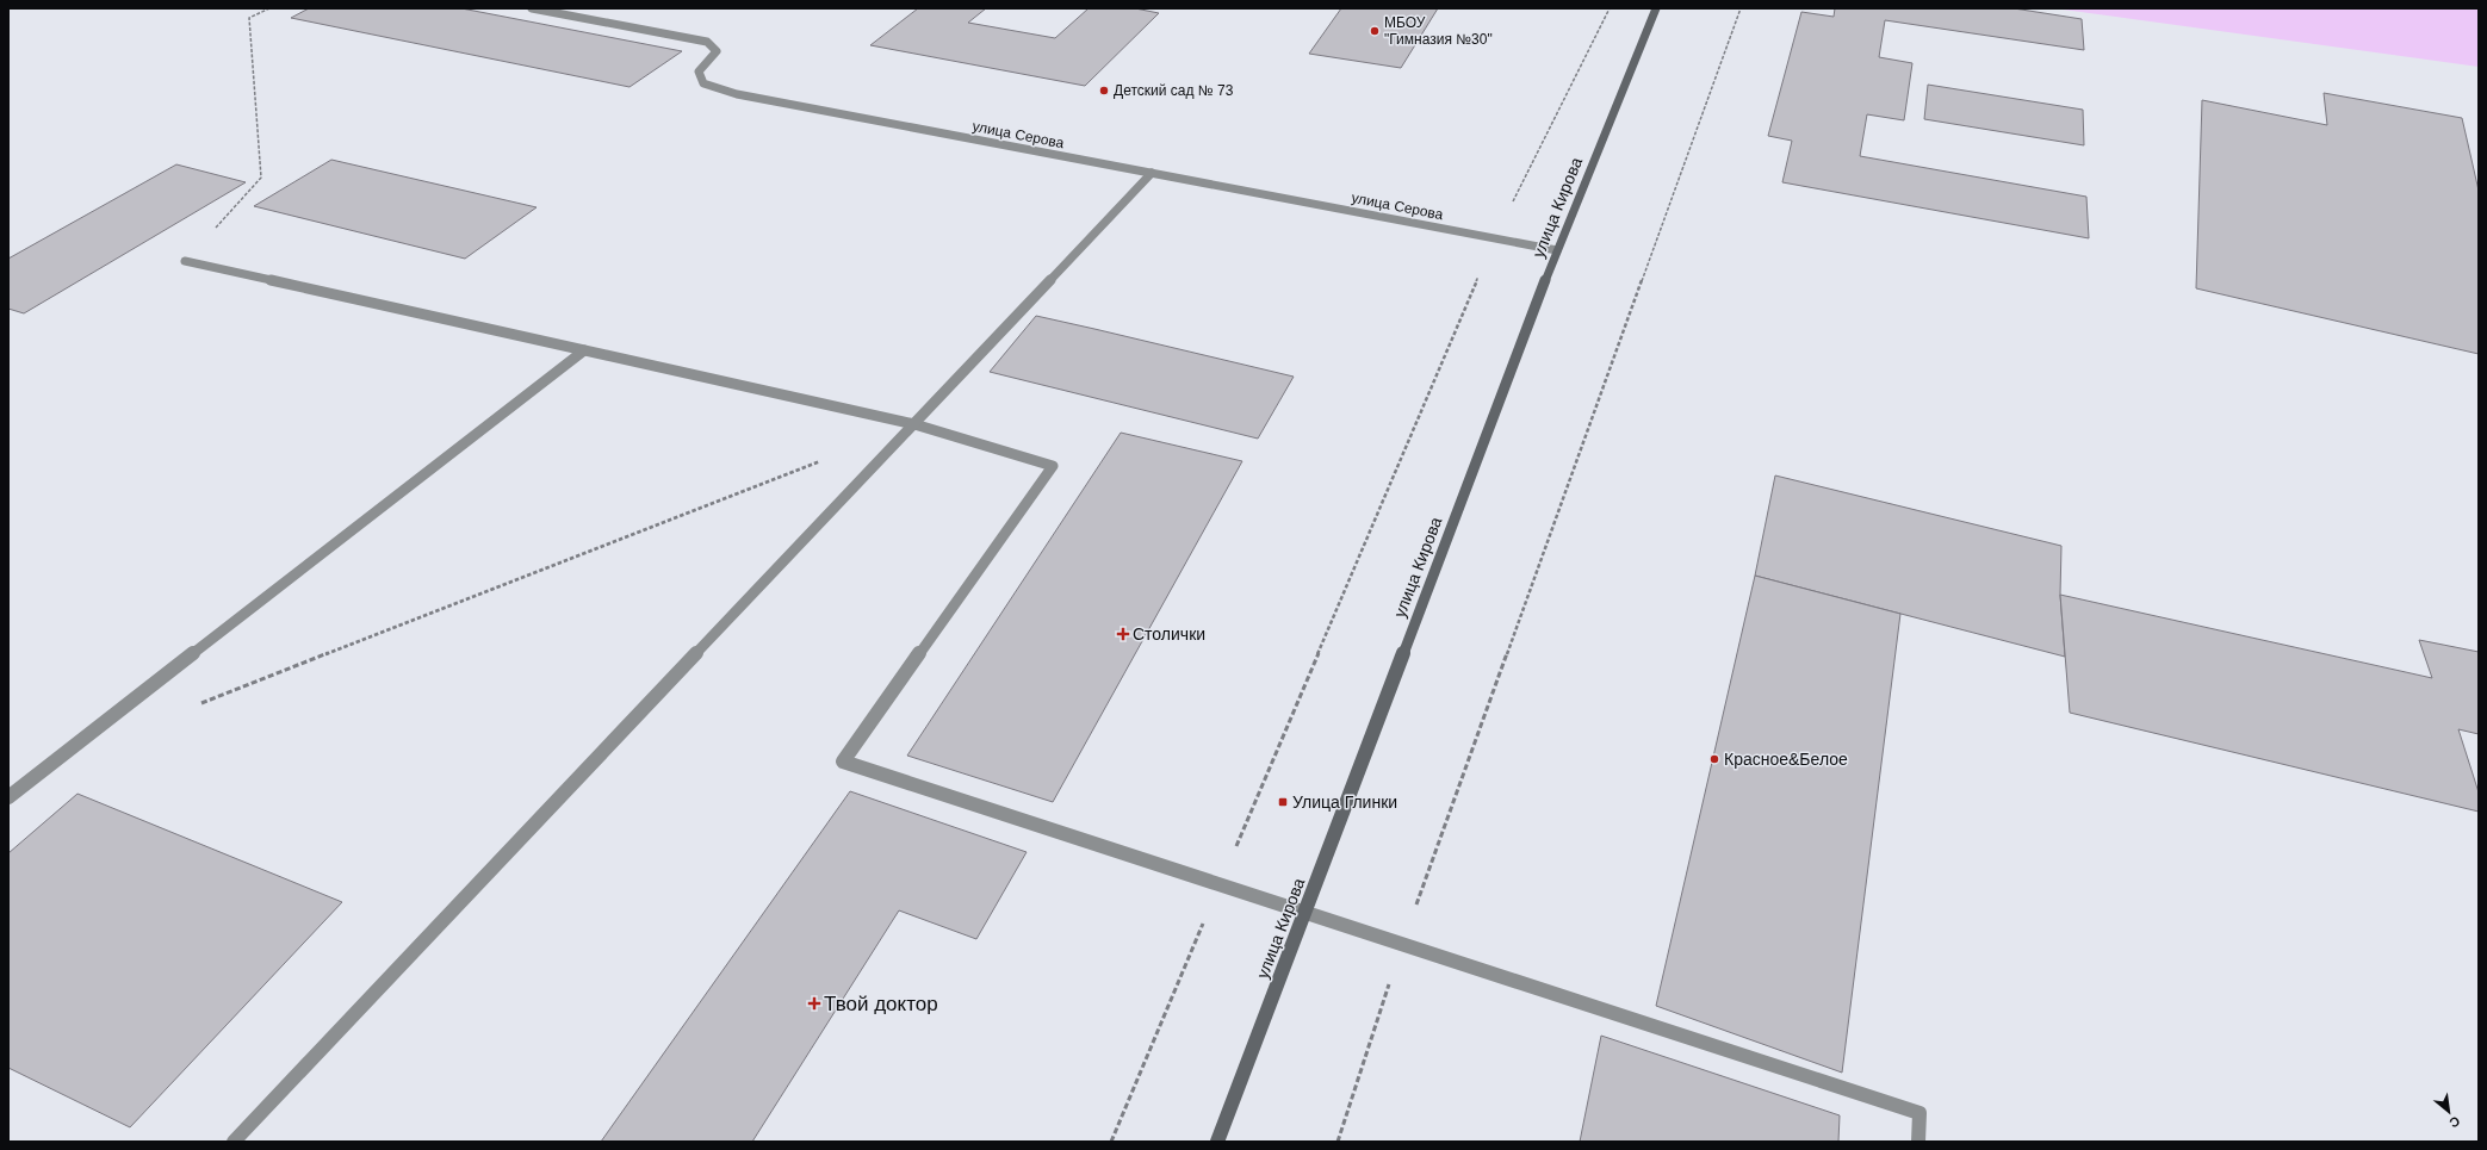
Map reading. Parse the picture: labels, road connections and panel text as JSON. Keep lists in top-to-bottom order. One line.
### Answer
{"streets":{"main road":["улица Кирова"],"street":["улица Серова"]},"crossings":[["улица Серова","улица Кирова"]],"places":{"other":["МБОУ \"Гимназия №30\"","Детский сад № 73","Красное&Белое"],"health":["Столички","Твой доктор"],"transit":["Улица Глинки"]},"north":"bottom right"}
